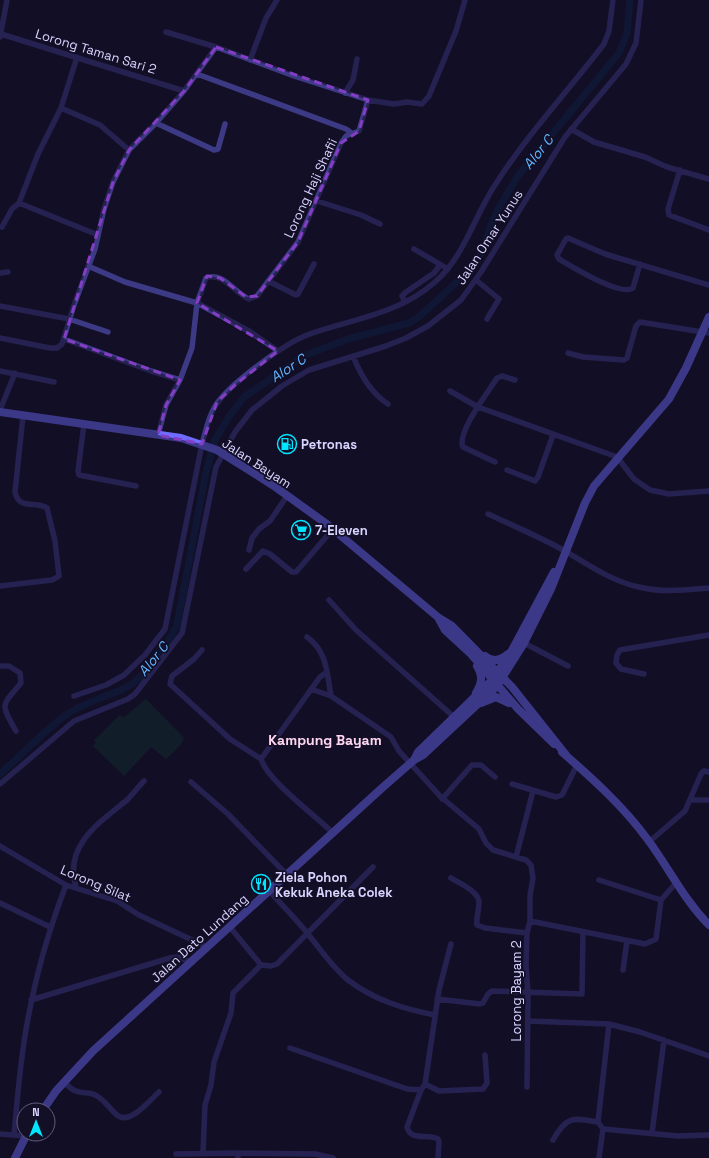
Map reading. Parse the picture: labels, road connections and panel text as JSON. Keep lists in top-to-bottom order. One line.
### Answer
{"streets":{"main road":["Jalan Bayam","Jalan Dato Lundang"],"street":["Lorong Taman Sari 2","Lorong Haji Shafii","Jalan Omar Yunus","Lorong Silat","Lorong Bayam 2"]},"crossings":[["Lorong Haji Shafii","Jalan Bayam"],["Jalan Omar Yunus","Jalan Bayam"],["Jalan Bayam","Jalan Dato Lundang"],["Lorong Silat","Jalan Dato Lundang"],["Jalan Dato Lundang","Lorong Bayam 2"]],"districts":["Kampung Bayam"],"water":["Alor C"],"places":{"fuel station":["Petronas"],"supermarket":["7-Eleven"],"restaurant":["Ziela Pohon Kekuk Aneka Colek"]},"north":"top"}
